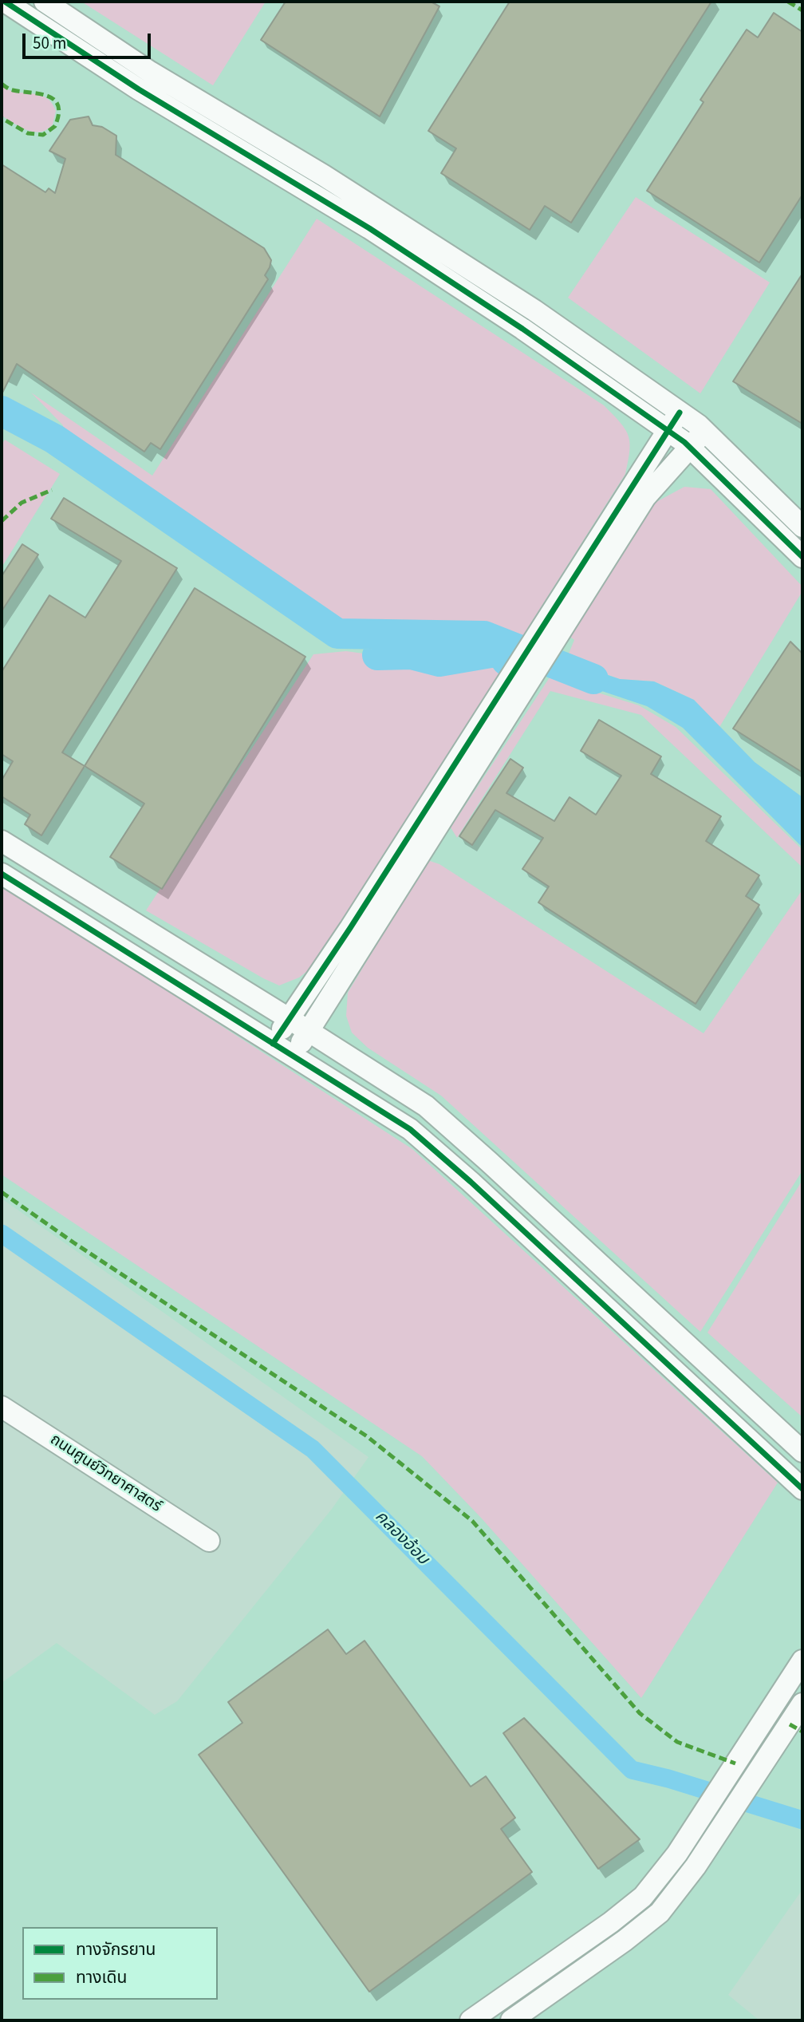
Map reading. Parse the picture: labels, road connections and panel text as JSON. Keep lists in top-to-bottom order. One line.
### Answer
{"streets":{"street":["ถนนศูนย์วิทยาศาสตร์"]},"water":["คลองอ้อม"],"legend":["ทางจักรยาน","ทางเดิน"],"scale_bar":"50 m"}
